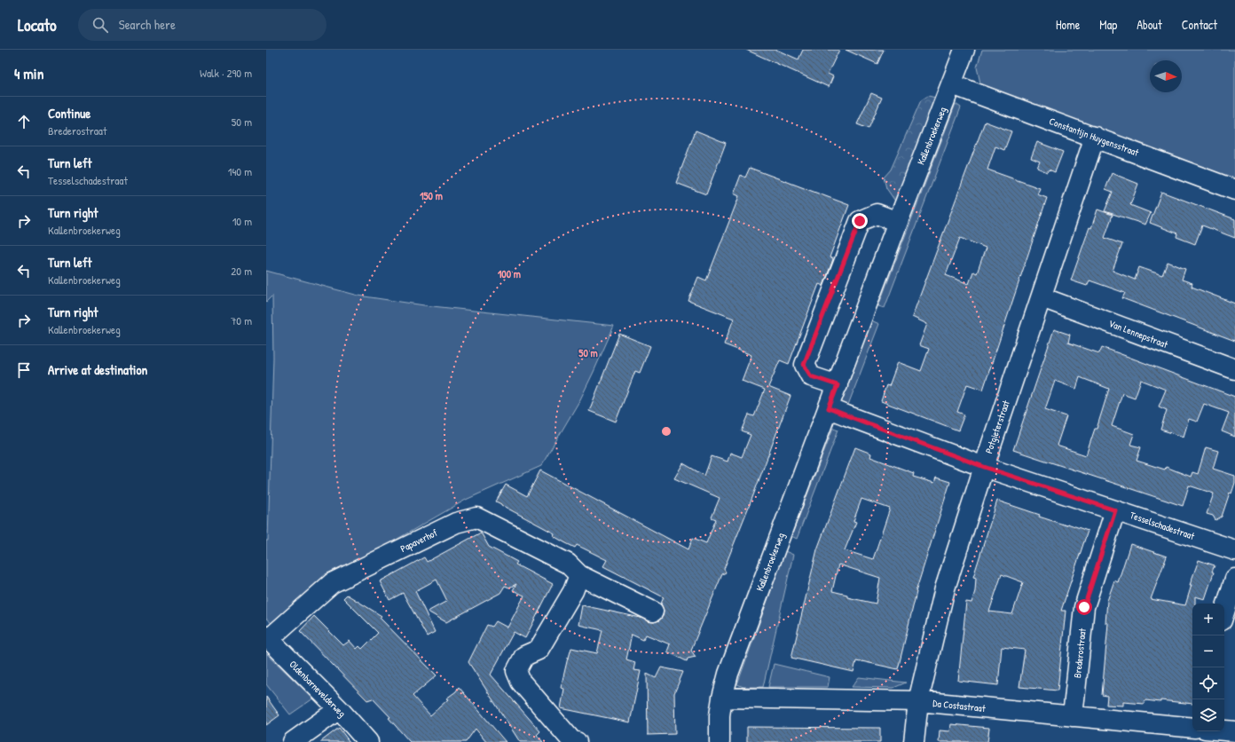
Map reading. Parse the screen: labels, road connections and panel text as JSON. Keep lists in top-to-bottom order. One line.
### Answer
{"streets":{"street":["Kallenbroekerweg","Constantijn Huygensstraat","Van Lennepstraat","Potgieterstraat","Tesselschadestraat","Papaverhof","Brederostraat","Oldenbarnevelderweg","Da Costastraat"]},"crossings":[["Kallenbroekerweg","Constantijn Huygensstraat"],["Kallenbroekerweg","Tesselschadestraat"],["Kallenbroekerweg","Da Costastraat"],["Constantijn Huygensstraat","Potgieterstraat"],["Van Lennepstraat","Potgieterstraat"],["Potgieterstraat","Tesselschadestraat"],["Potgieterstraat","Da Costastraat"],["Tesselschadestraat","Brederostraat"],["Papaverhof","Oldenbarnevelderweg"],["Brederostraat","Da Costastraat"]],"north":"right","page":{"header":"Locato","search":"Search here","nav":["Home","Map","About","Contact"],"heading":["4 min","Walk · 290 m"],"list":[["Continue","Brederostraat","50 m"],["Turn left","Tesselschadestraat","140 m"],["Turn right","Kallenbroekerweg","10 m"],["Turn left","Kallenbroekerweg","20 m"],["Turn right","Kallenbroekerweg","70 m"],"Arrive at destination"],"map_buttons":["+","−"]},"rings":["150 m","100 m","50 m"]}
